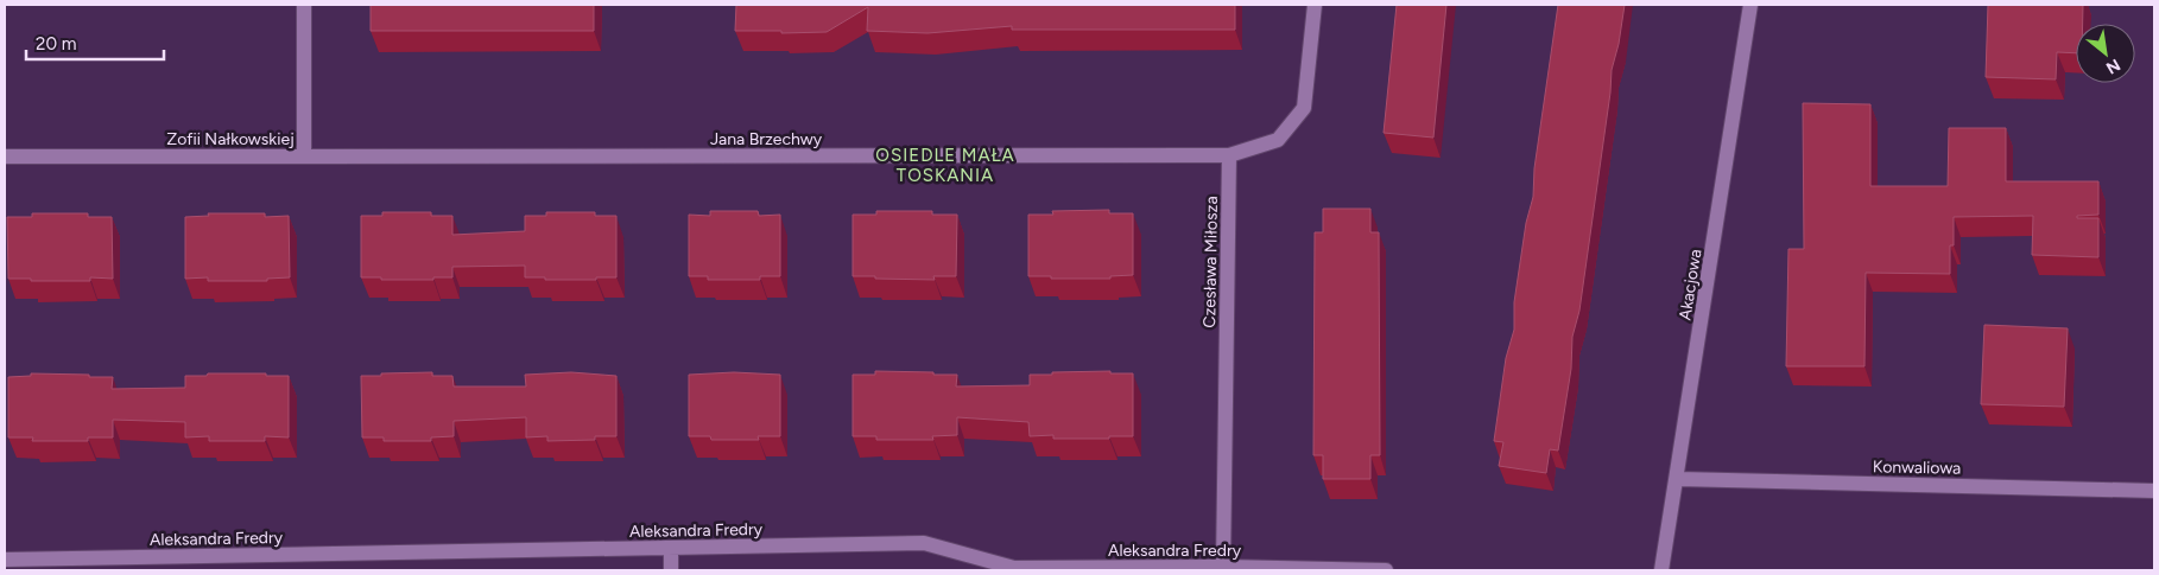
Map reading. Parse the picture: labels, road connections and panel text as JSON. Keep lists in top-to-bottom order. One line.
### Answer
{"streets":{"street":["Zofii Nałkowskiej","Jana Brzechwy","Czesława Miłosza","Akacjowa","Konwaliowa","Aleksandra Fredry"]},"crossings":[["Zofii Nałkowskiej","Jana Brzechwy"],["Jana Brzechwy","Czesława Miłosza"],["Czesława Miłosza","Aleksandra Fredry"],["Akacjowa","Konwaliowa"]],"districts":["OSIEDLE MAŁA TOSKANIA"],"scale_bar":"20 m","north":"bottom right"}
